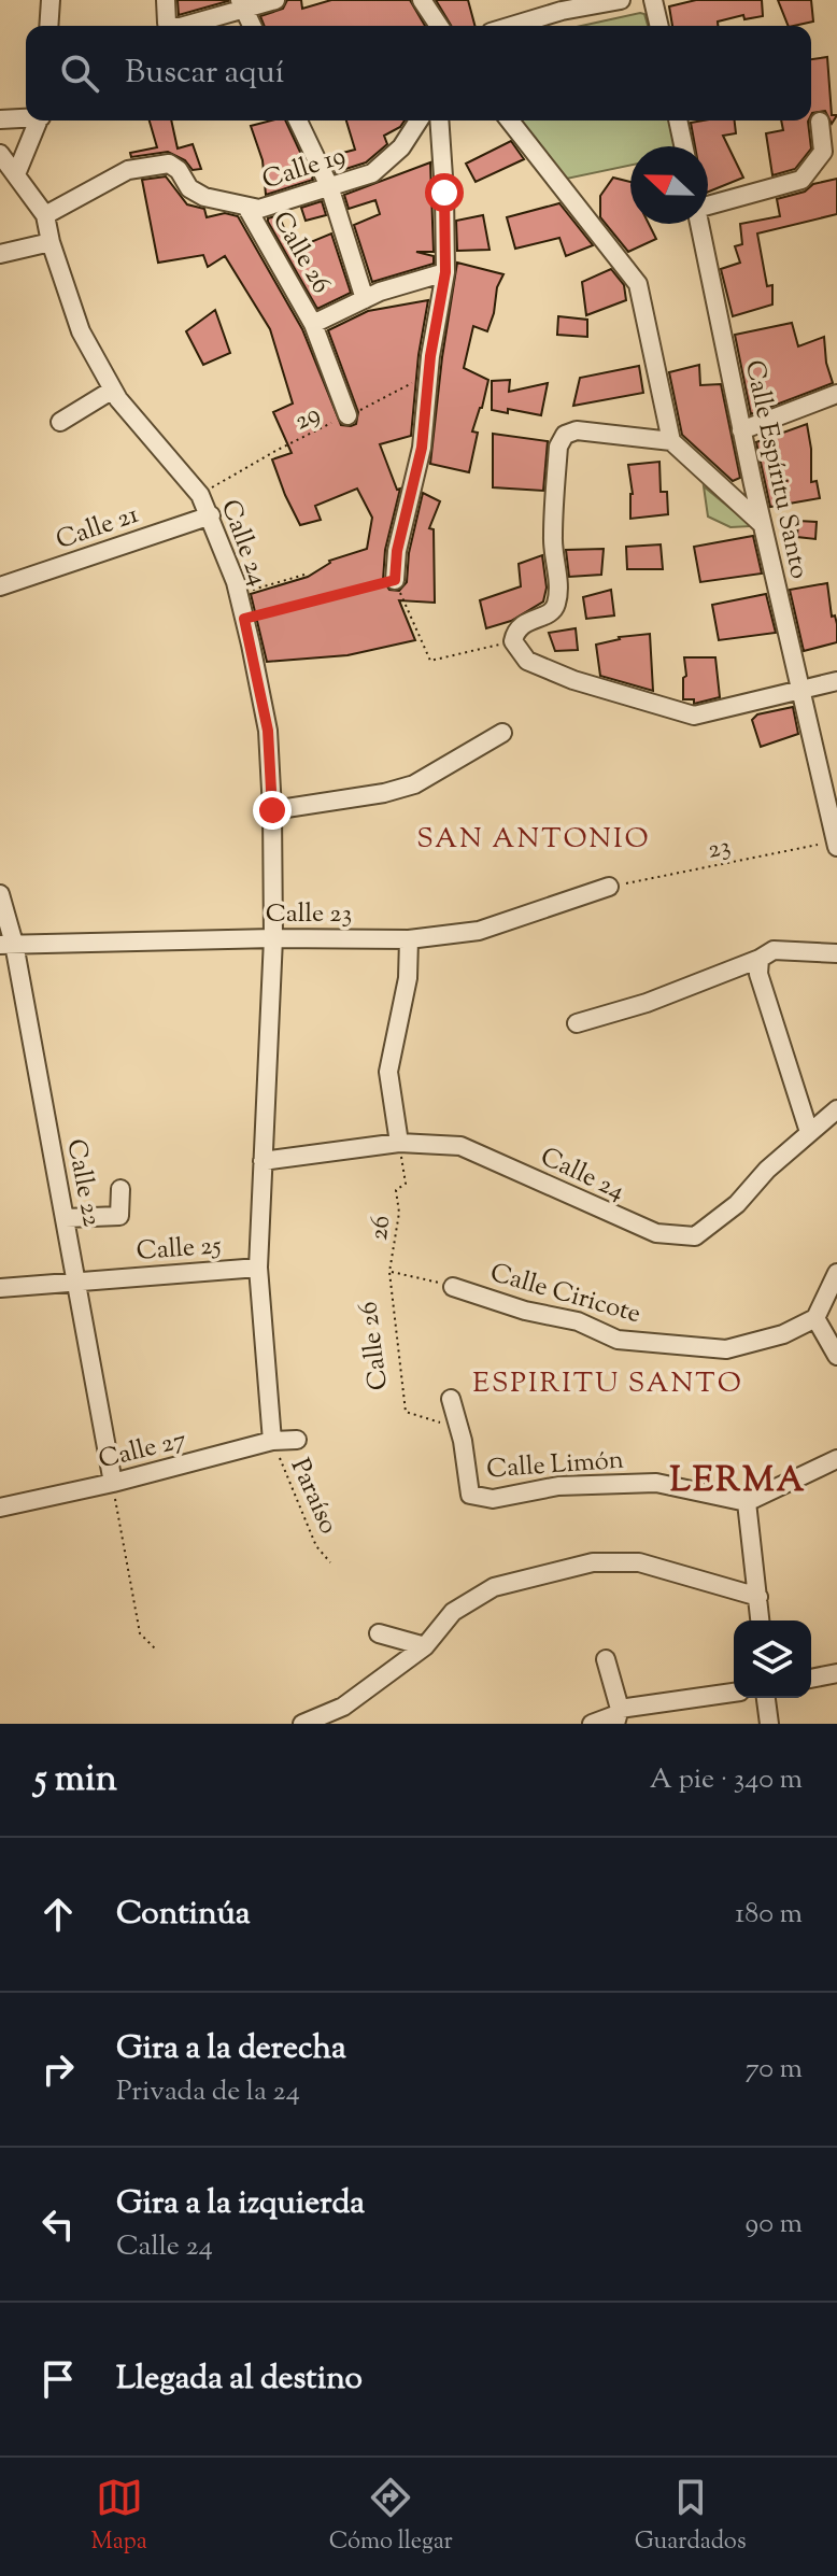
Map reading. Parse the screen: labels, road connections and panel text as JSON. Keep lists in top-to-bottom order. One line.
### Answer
{"streets":{"street":["Calle 19","Calle 26","Calle Espíritu Santo","Calle 21","Calle 24","Calle 23","Calle 22","Calle 25","Calle Ciricote","Calle 27","Calle Limón"],"path":["29","23","26","Paraíso"]},"crossings":[["Calle 19","Calle 26"],["Calle 19","Calle 24"],["Calle 26","29"],["Calle 26","26"],["Calle 26","Calle Limón"],["29","Calle 24"],["Calle Espíritu Santo","23"],["Calle 21","Calle 24"],["Calle 24","Calle 23"],["Calle 24","26"],["Calle 24","Calle 25"],["Calle 24","Calle 27"],["Calle 24","Paraíso"],["23","Calle 23"],["Calle 23","Calle 22"],["Calle 22","Calle 25"],["Calle 22","Calle 27"],["Calle 27","Paraíso"]],"districts":["SAN ANTONIO","ESPIRITU SANTO","LERMA"],"north":"left","page":{"search":"Buscar aquí","heading":["5 min","A pie · 340 m"],"list":[["Continúa","180 m"],["Gira a la derecha","Privada de la 24","70 m"],["Gira a la izquierda","Calle 24","90 m"],"Llegada al destino"],"nav":["Mapa","Cómo llegar","Guardados"]}}
